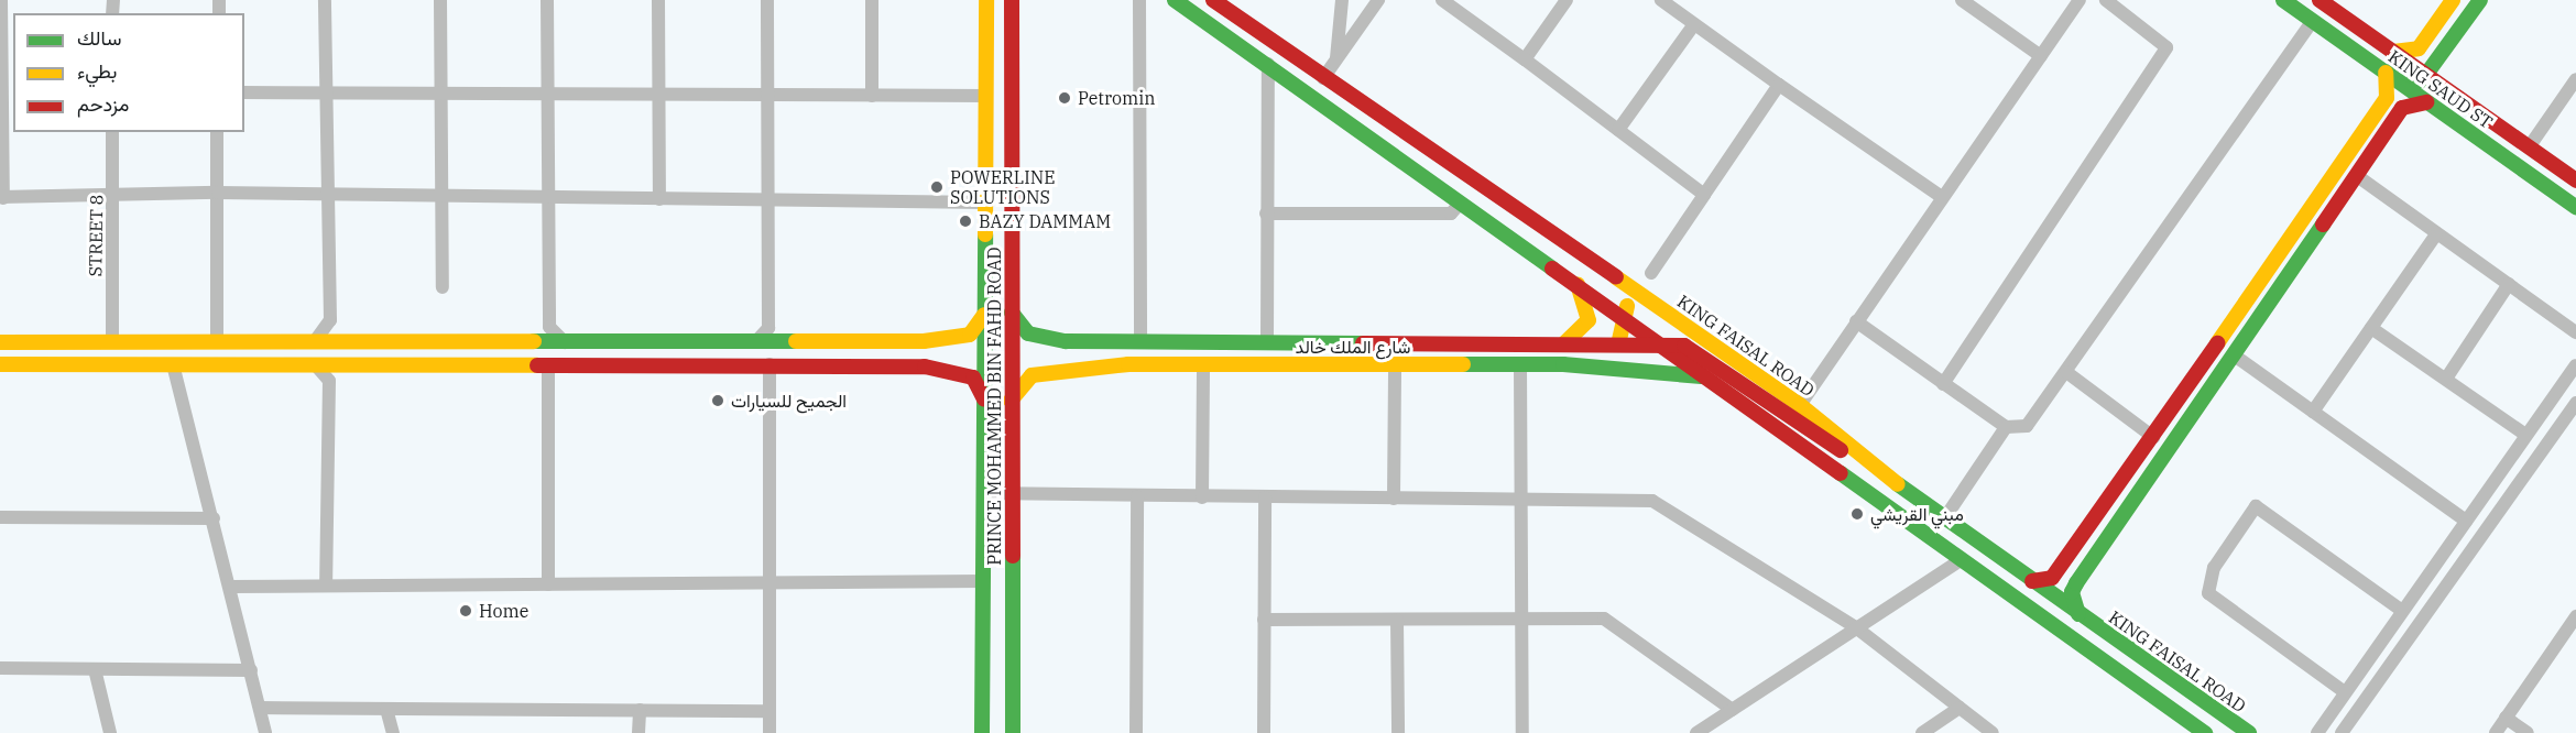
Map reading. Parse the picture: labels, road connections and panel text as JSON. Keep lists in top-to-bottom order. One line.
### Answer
{"streets":{"main road":["KING SAUD ST","KING FAISAL ROAD","شارع الملك خالد","PRINCE MOHAMMED BIN FAHD ROAD"],"street":["STREET 8"]},"crossings":[["شارع الملك خالد","PRINCE MOHAMMED BIN FAHD ROAD"]],"places":["Petromin","POWERLINE SOLUTIONS","BAZY DAMMAM","الجميح للسيارات","مبني القريشي","Home"],"legend":["سالك","بطيء","مزدحم"]}
